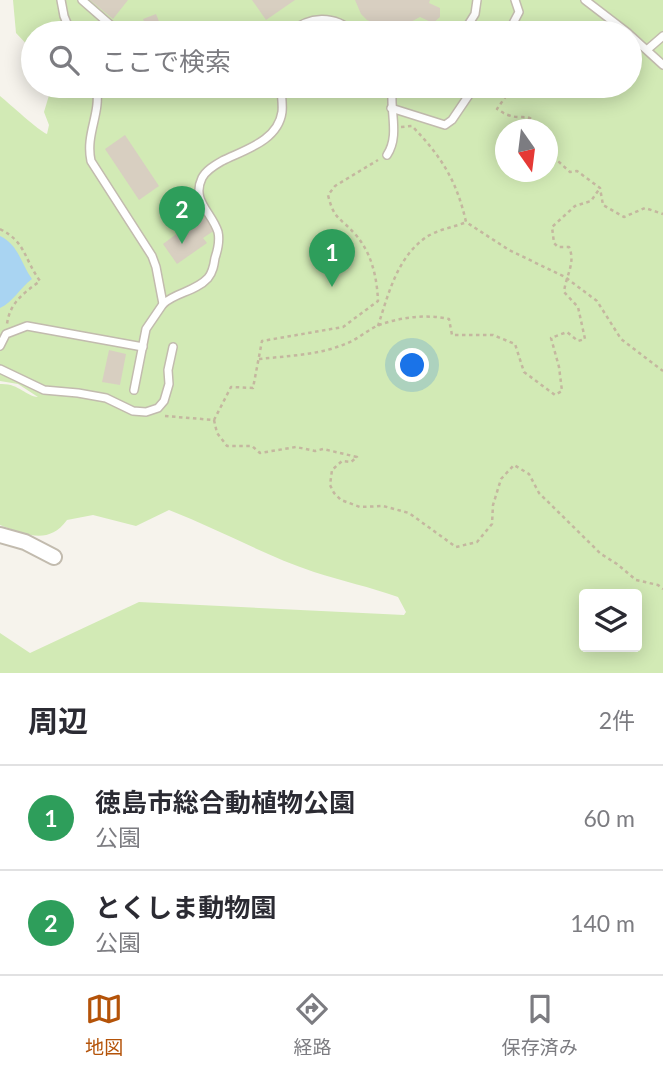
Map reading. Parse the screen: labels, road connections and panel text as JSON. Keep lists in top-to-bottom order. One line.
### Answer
{"north":"bottom","page":{"search":"ここで検索","pins":["2","1"],"heading":["周辺","2件"],"list":[{"mark":"1","name":"徳島市総合動植物公園","note":"公園","value":"60 m"},{"mark":"2","name":"とくしま動物園","note":"公園","value":"140 m"}],"nav":["地図","経路","保存済み"]}}
